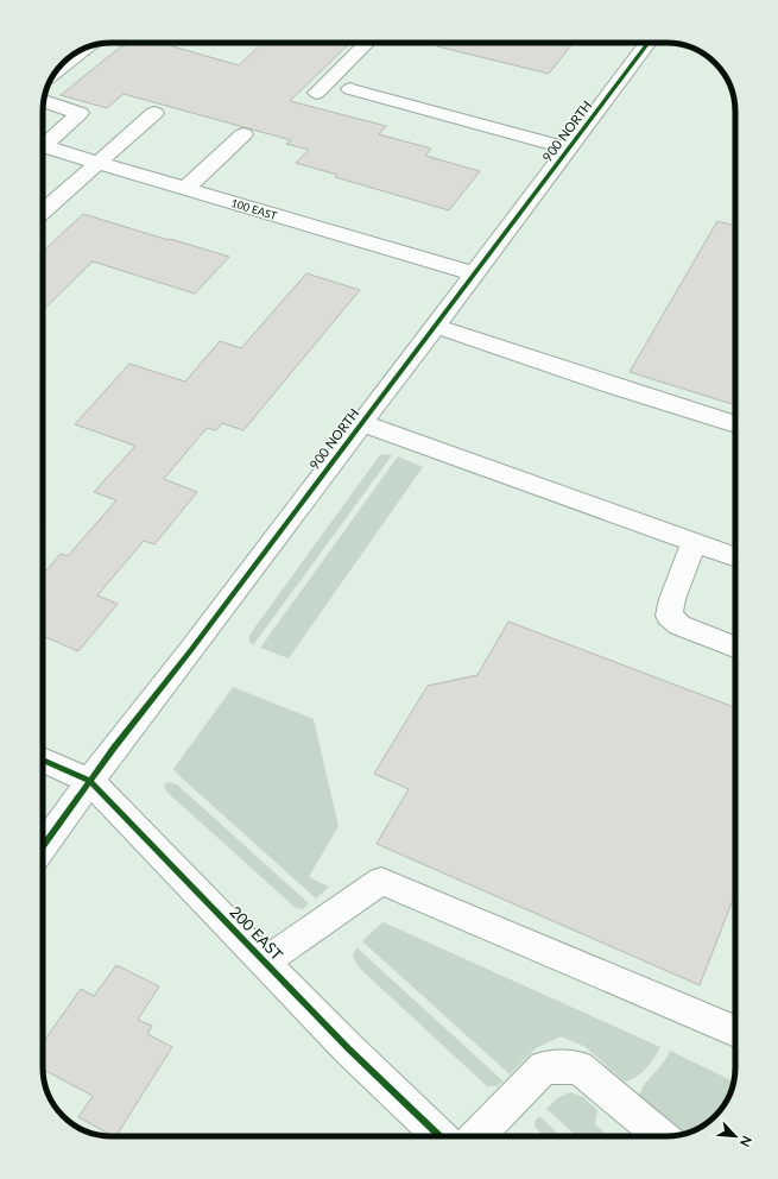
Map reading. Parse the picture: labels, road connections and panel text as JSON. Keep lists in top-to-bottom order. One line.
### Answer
{"streets":{"street":["900 NORTH","100 EAST","200 EAST"]},"crossings":[["900 NORTH","100 EAST"],["900 NORTH","200 EAST"]],"north":"bottom right"}
